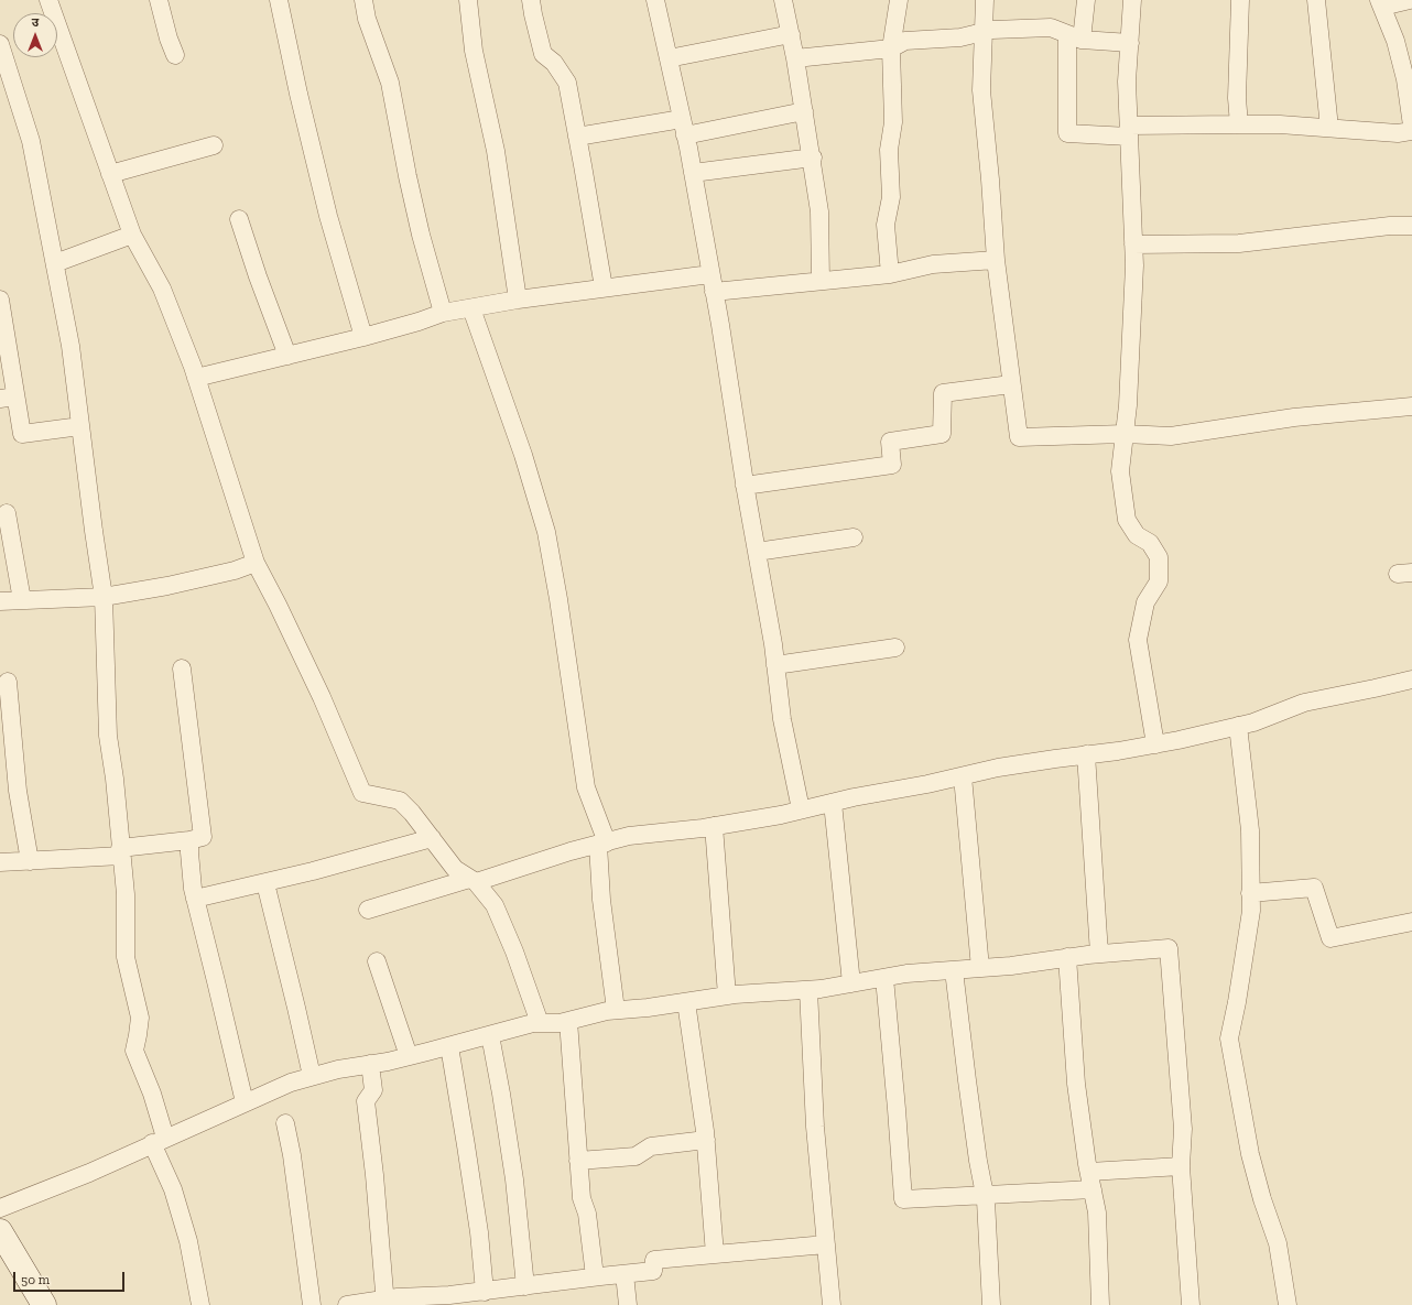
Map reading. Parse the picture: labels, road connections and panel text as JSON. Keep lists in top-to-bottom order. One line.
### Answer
{"scale_bar":"50 m","north":"top"}
